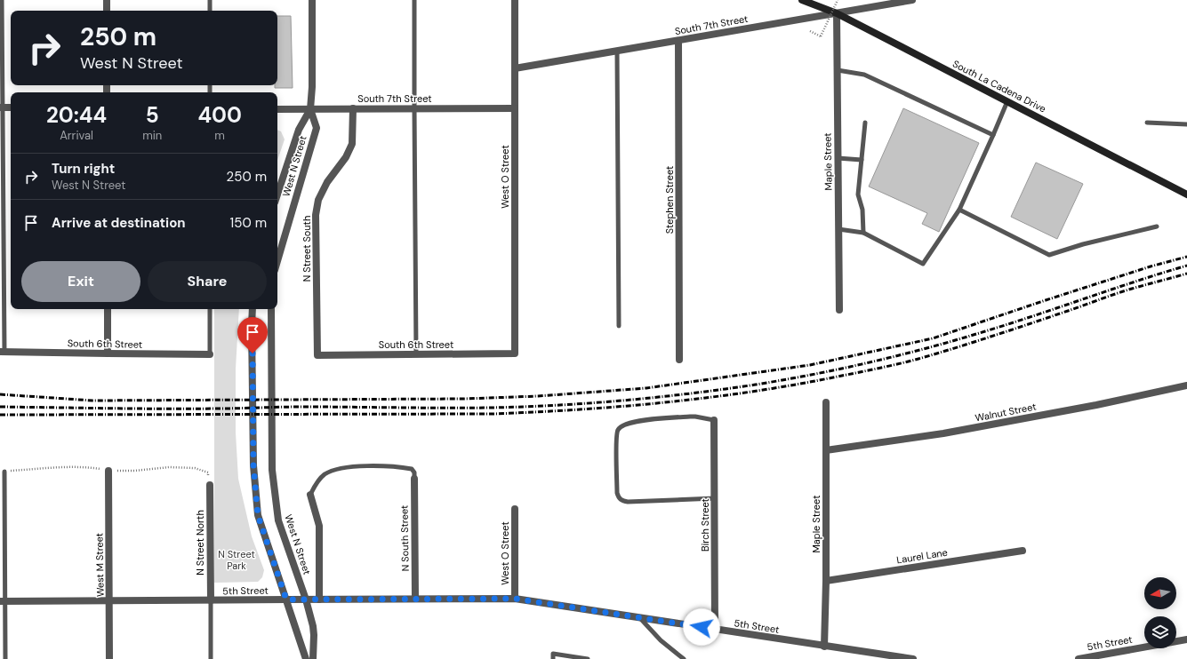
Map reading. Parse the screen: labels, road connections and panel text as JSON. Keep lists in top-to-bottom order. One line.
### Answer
{"streets":{"main road":["South La Cadena Drive"],"street":["South 7th Street","Maple Street","West N Street","West O Street","Stephen Street","N Street South","South 6th Street","Walnut Street","Birch Street","N South Street","N Street North","Laurel Lane","West M Street","5th Street"]},"crossings":[["South 7th Street","South La Cadena Drive"],["South 7th Street","Maple Street"],["South 7th Street","West N Street"],["South 7th Street","West O Street"],["South 7th Street","Stephen Street"],["South 7th Street","N Street South"],["South La Cadena Drive","Maple Street"],["Maple Street","Walnut Street"],["Maple Street","Laurel Lane"],["Maple Street","5th Street"],["West N Street","5th Street"],["West O Street","South 6th Street"],["West O Street","5th Street"],["N Street South","South 6th Street"],["Birch Street","5th Street"],["N South Street","5th Street"],["N Street North","5th Street"],["West M Street","5th Street"]],"parks":["N Street Park"],"north":"left","page":{"turn":["250 m","West N Street"],"eta":["20:44","Arrival","5","min","400","m"],"list":[{"name":"Turn right","note":"West N Street","value":"250 m"},{"name":"Arrive at destination","value":"150 m"}],"buttons":["Exit","Share"]}}
